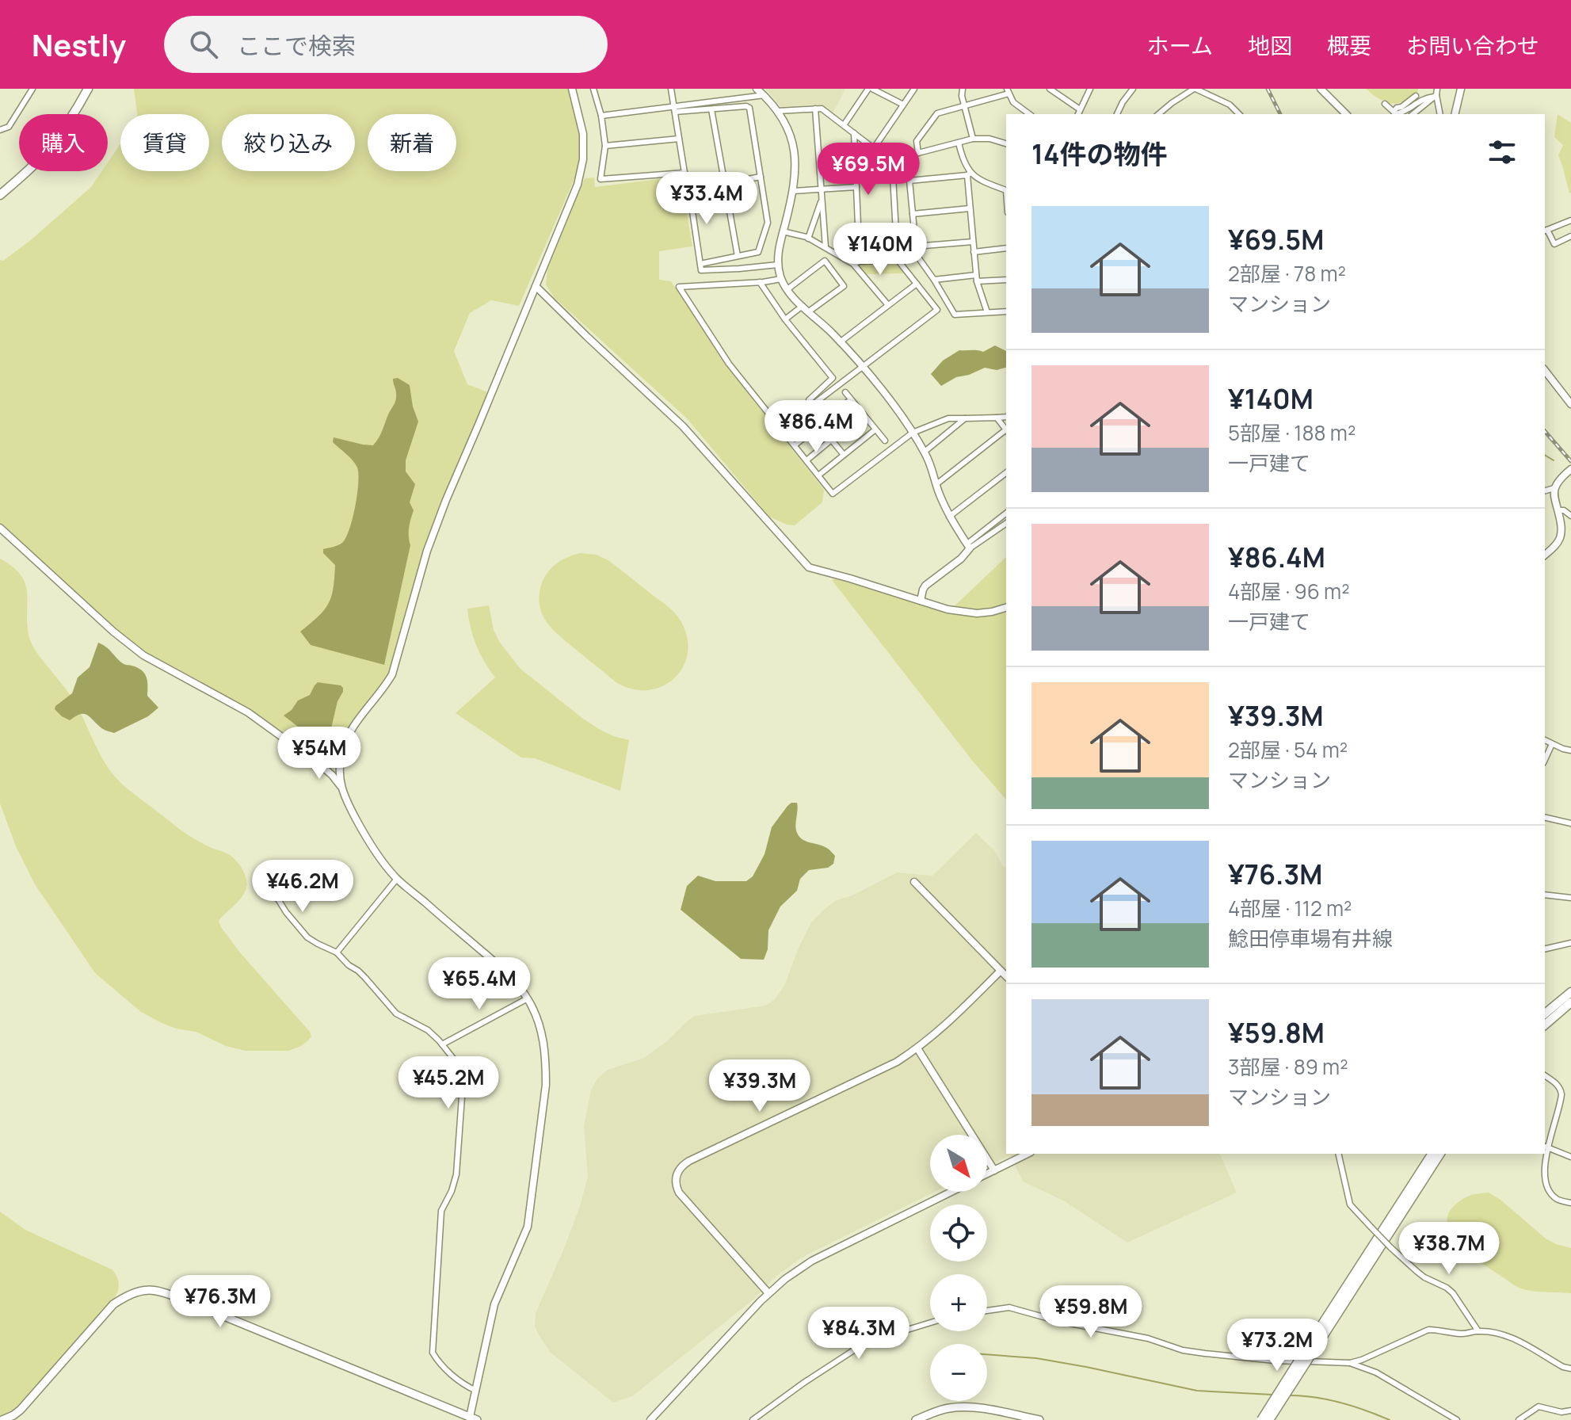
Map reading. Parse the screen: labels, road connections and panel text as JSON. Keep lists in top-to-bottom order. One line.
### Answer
{"north":"bottom right","page":{"header":"Nestly","search":"ここで検索","nav":["ホーム","地図","概要","お問い合わせ"],"chip":["購入","賃貸","絞り込み","新着"],"heading":"14件の物件","price":["¥69.5M","¥33.4M","¥140M","¥86.4M","¥54M","¥46.2M","¥65.4M","¥45.2M","¥39.3M","¥38.7M","¥76.3M","¥59.8M","¥84.3M","¥73.2M"],"list":[{"name":"¥69.5M","note":"2部屋 · 78 m² · マンション"},{"name":"¥140M","note":"5部屋 · 188 m² · 一戸建て"},{"name":"¥86.4M","note":"4部屋 · 96 m² · 一戸建て"},{"name":"¥39.3M","note":"2部屋 · 54 m² · マンション"},{"name":"¥76.3M","note":"4部屋 · 112 m² · 鯰田停車場有井線"},{"name":"¥59.8M","note":"3部屋 · 89 m² · マンション"}],"map_buttons":["+","−"]}}
